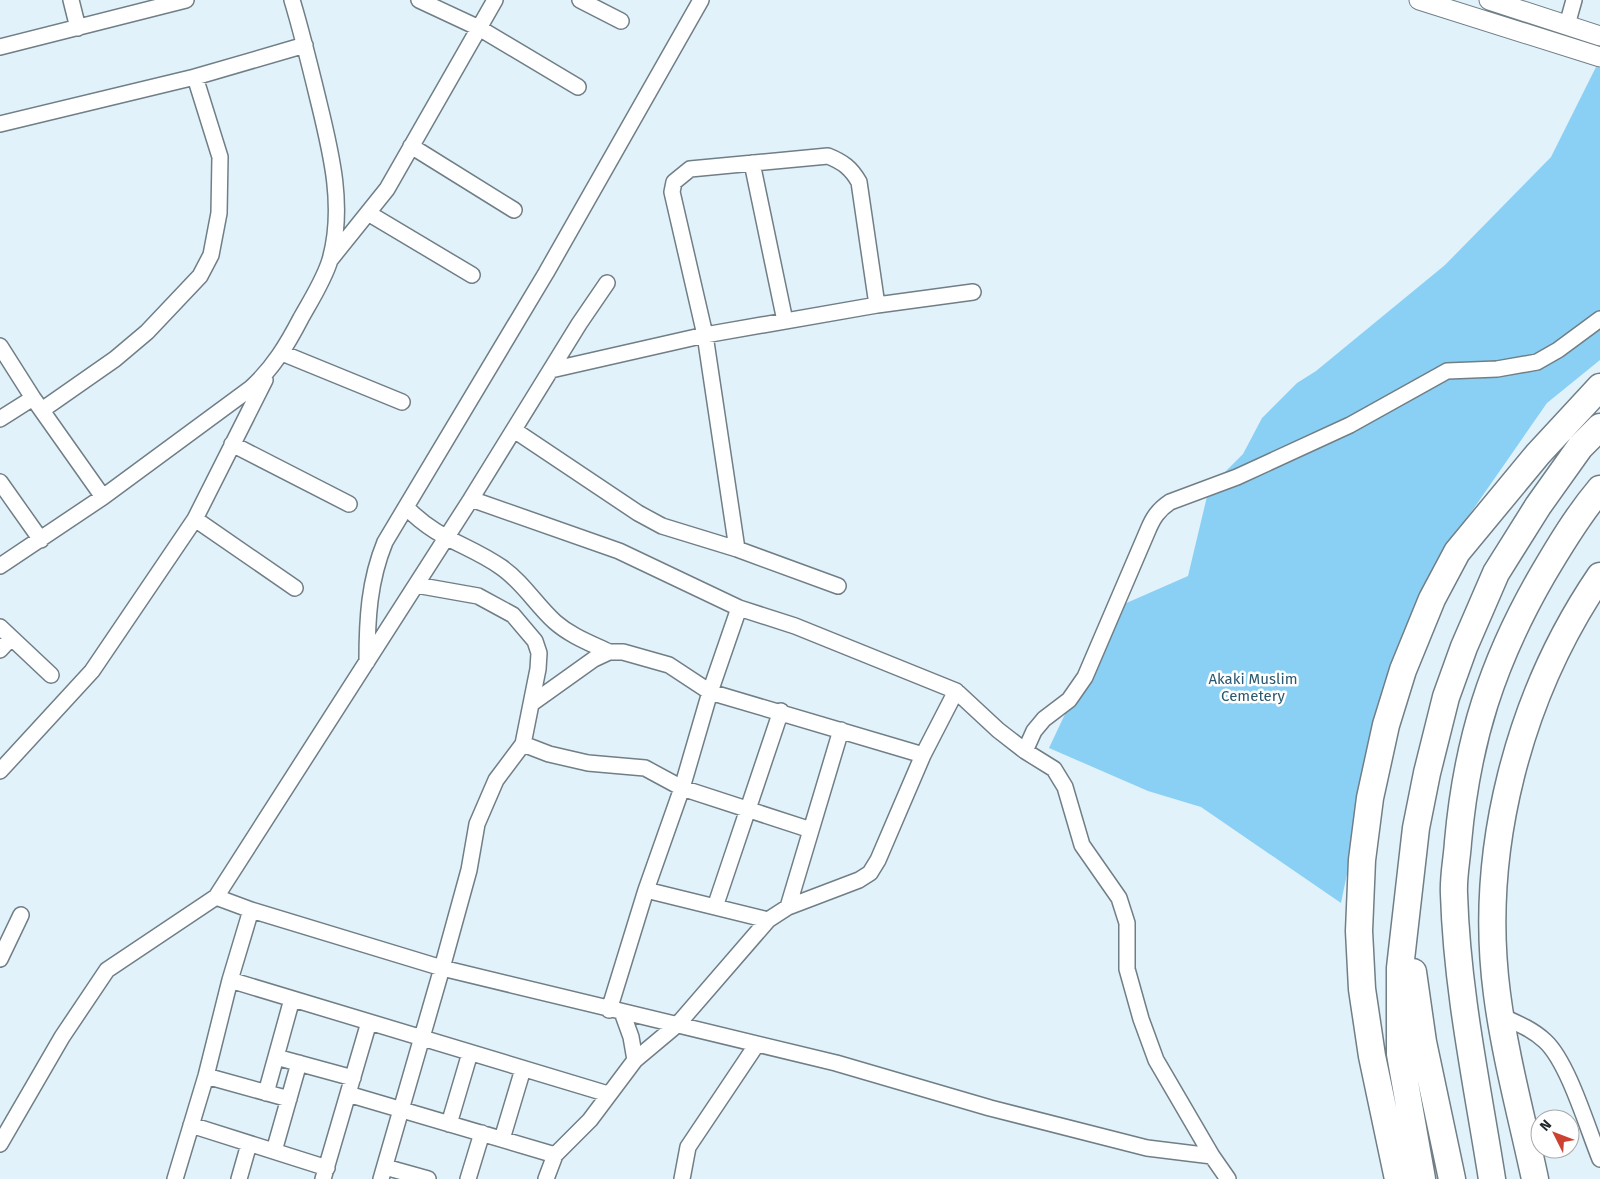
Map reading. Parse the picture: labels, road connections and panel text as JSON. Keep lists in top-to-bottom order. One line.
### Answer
{"parks":["Akaki Muslim Cemetery"],"north":"top left"}
